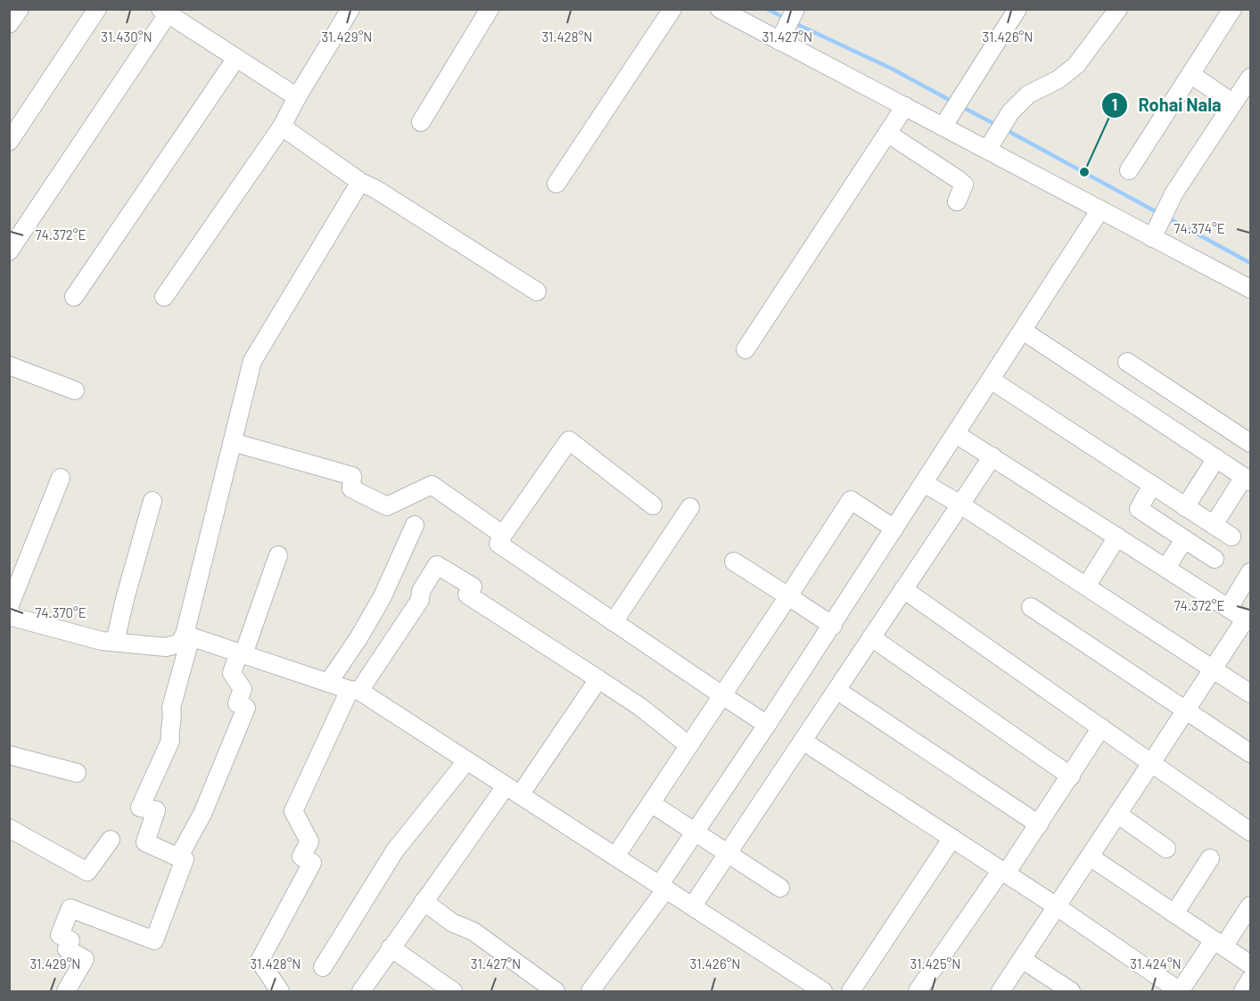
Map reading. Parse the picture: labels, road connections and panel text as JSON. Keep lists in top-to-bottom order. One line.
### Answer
{"places":["Rohai Nala"],"coordinates":["31.430°N","31.429°N","31.428°N","31.427°N","31.426°N","74.374°E","74.372°E","74.370°E","31.425°N","31.424°N"]}
